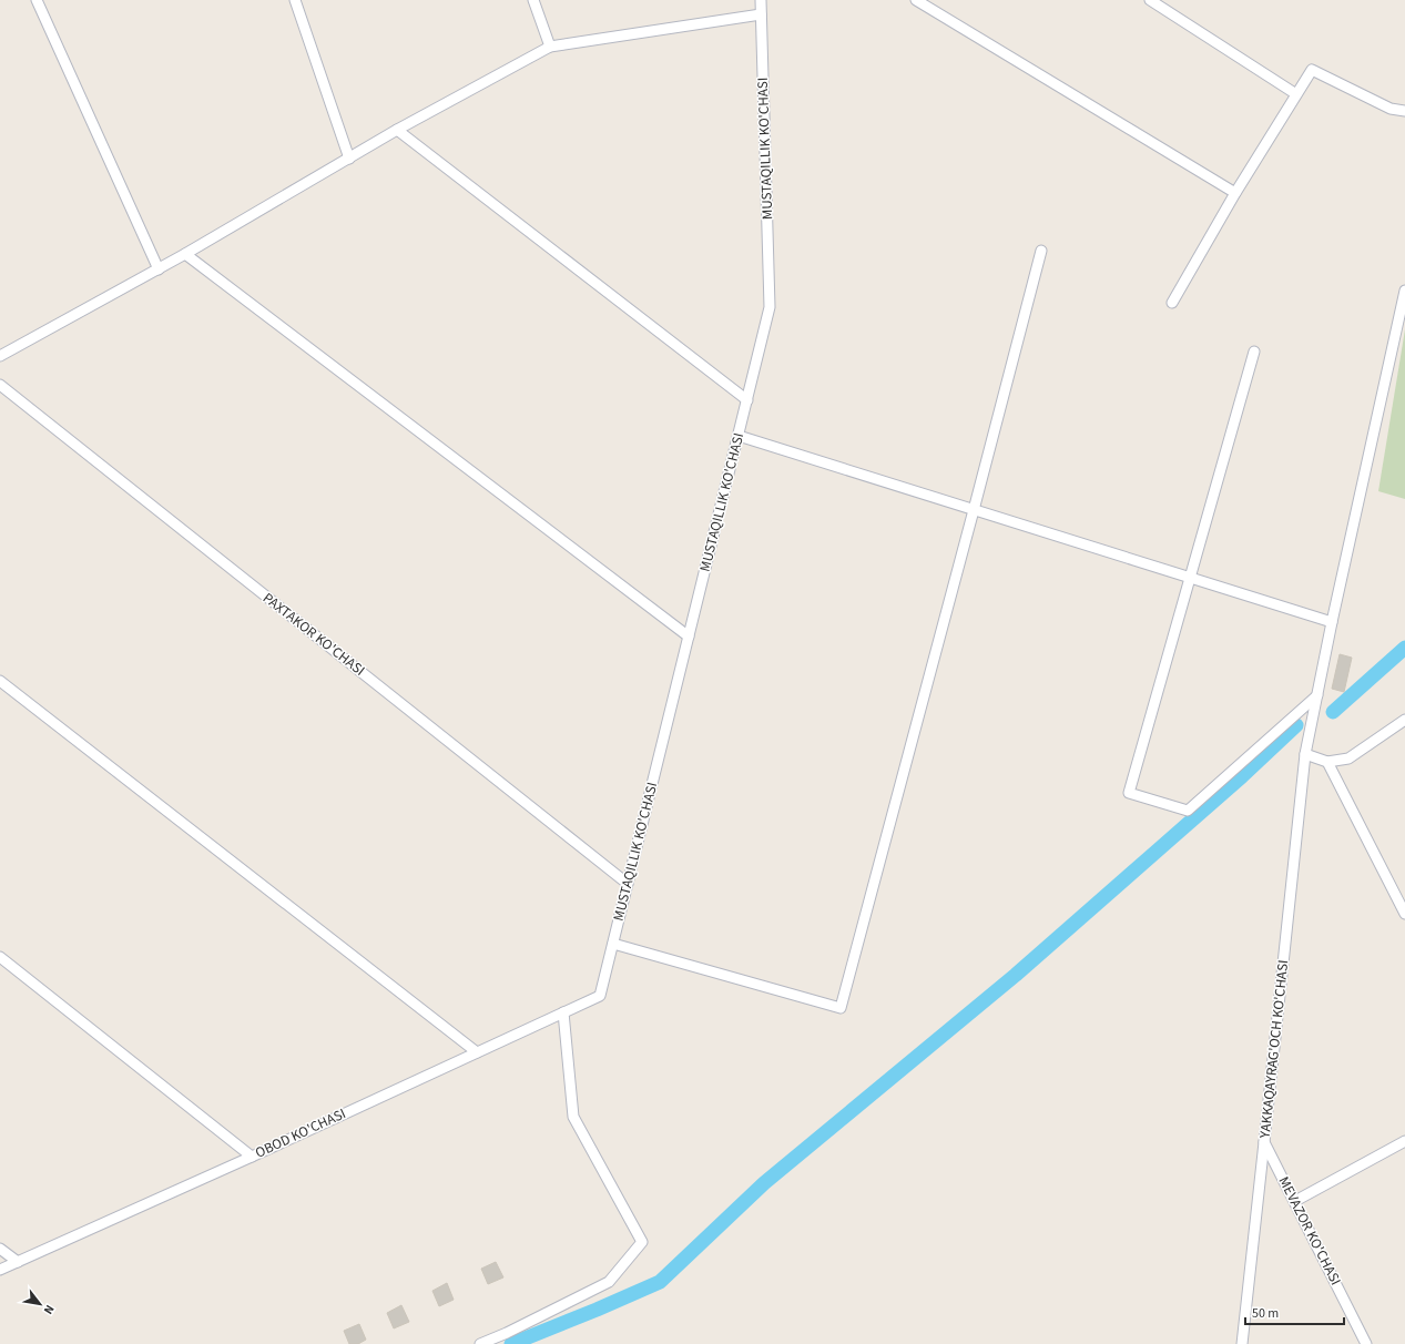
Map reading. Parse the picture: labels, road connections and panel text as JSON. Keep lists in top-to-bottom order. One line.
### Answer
{"streets":{"street":["MUSTAQILLIK KO'CHASI","PAXTAKOR KO'CHASI","YAKKAQAYRAG'OCH KO'CHASI","OBOD KO'CHASI","MEVAZOR KO'CHASI"]},"crossings":[["MUSTAQILLIK KO'CHASI","PAXTAKOR KO'CHASI"],["MUSTAQILLIK KO'CHASI","OBOD KO'CHASI"],["YAKKAQAYRAG'OCH KO'CHASI","MEVAZOR KO'CHASI"]],"scale_bar":"50 m","north":"bottom right"}
